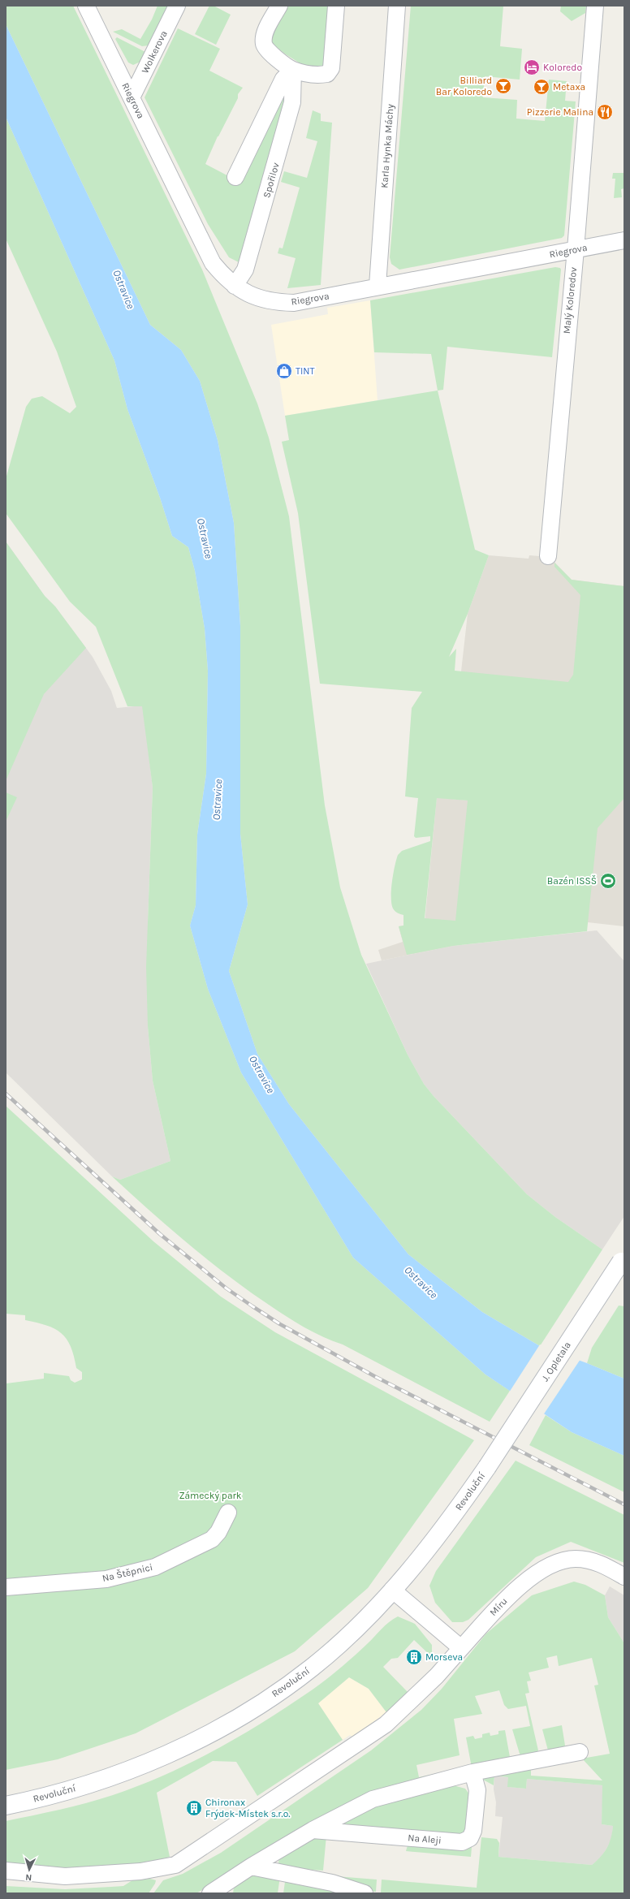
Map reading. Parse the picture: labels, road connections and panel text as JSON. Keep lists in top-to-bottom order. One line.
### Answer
{"streets":{"main road":["J. Opletala","Revoluční"],"street":["Wolkerova","Riegrova","Karla Hynka Máchy","Spořilov","Malý Koloredov","Na Štěpnici","Míru","Na Aleji"]},"crossings":[["Wolkerova","Riegrova"],["Riegrova","Karla Hynka Máchy"],["Riegrova","Spořilov"],["Riegrova","Malý Koloredov"],["J. Opletala","Revoluční"]],"water":["Ostravice"],"parks":["Zámecký park"],"places":{"hotel":["Koloredo"],"bar":["Billiard Bar Koloredo","Metaxa"],"restaurant":["Pizzerie Malina"],"shop":["TINT"],"sports":["Bazén ISSŠ"],"building":["Morseva","Chironax Frýdek-Místek s.r.o."]},"north":"bottom"}
